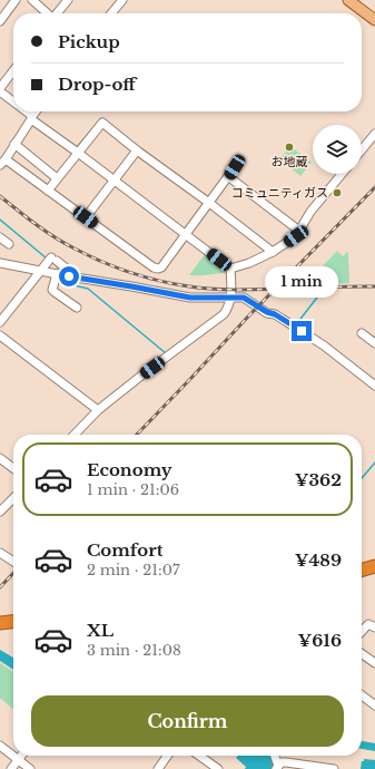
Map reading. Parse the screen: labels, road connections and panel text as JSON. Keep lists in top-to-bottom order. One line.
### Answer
{"places":["お地蔵","コミュニティガス"],"page":{"banner":["Pickup","Drop-off"],"bubble":"1 min","list":[{"name":"Economy","note":"1 min · 21:06","value":"¥362"},{"name":"Comfort","note":"2 min · 21:07","value":"¥489"},{"name":"XL","note":"3 min · 21:08","value":"¥616"}],"buttons":"Confirm"}}
